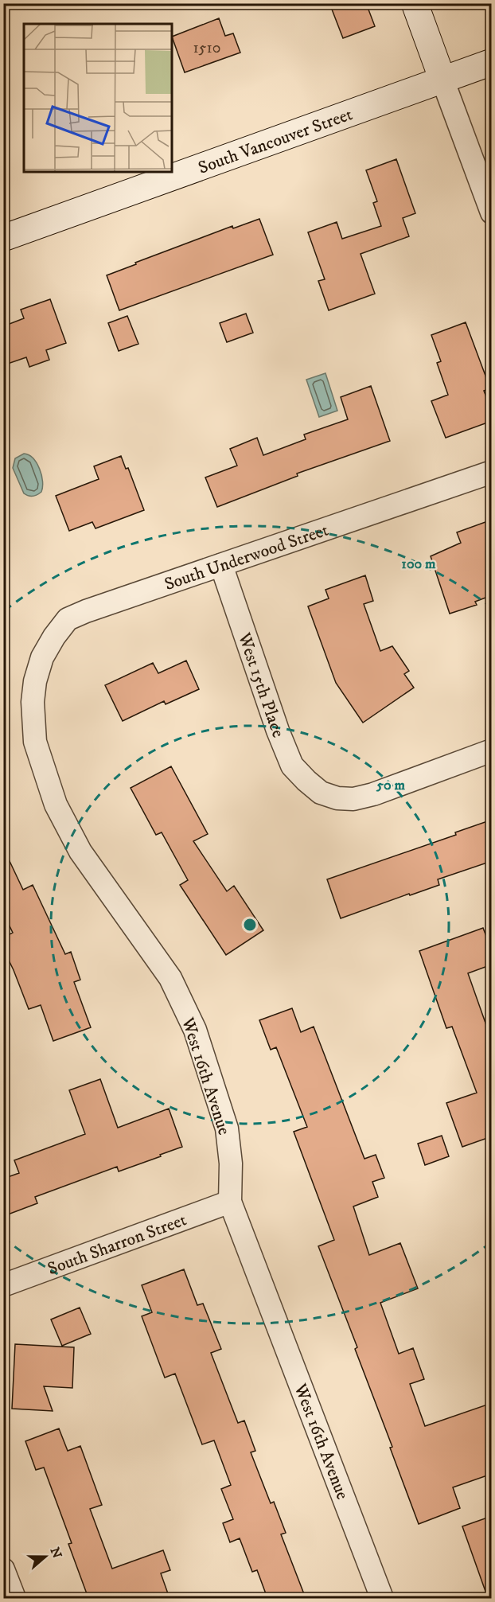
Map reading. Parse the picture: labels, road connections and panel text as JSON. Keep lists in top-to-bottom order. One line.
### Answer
{"streets":{"street":["South Vancouver Street","South Underwood Street","West 15th Place","West 16th Avenue","South Sharron Street"]},"crossings":[["South Underwood Street","West 15th Place"],["South Underwood Street","West 16th Avenue"],["West 16th Avenue","South Sharron Street"]],"house_numbers":["1510"],"north":"right","rings":["100 m","50 m"]}
